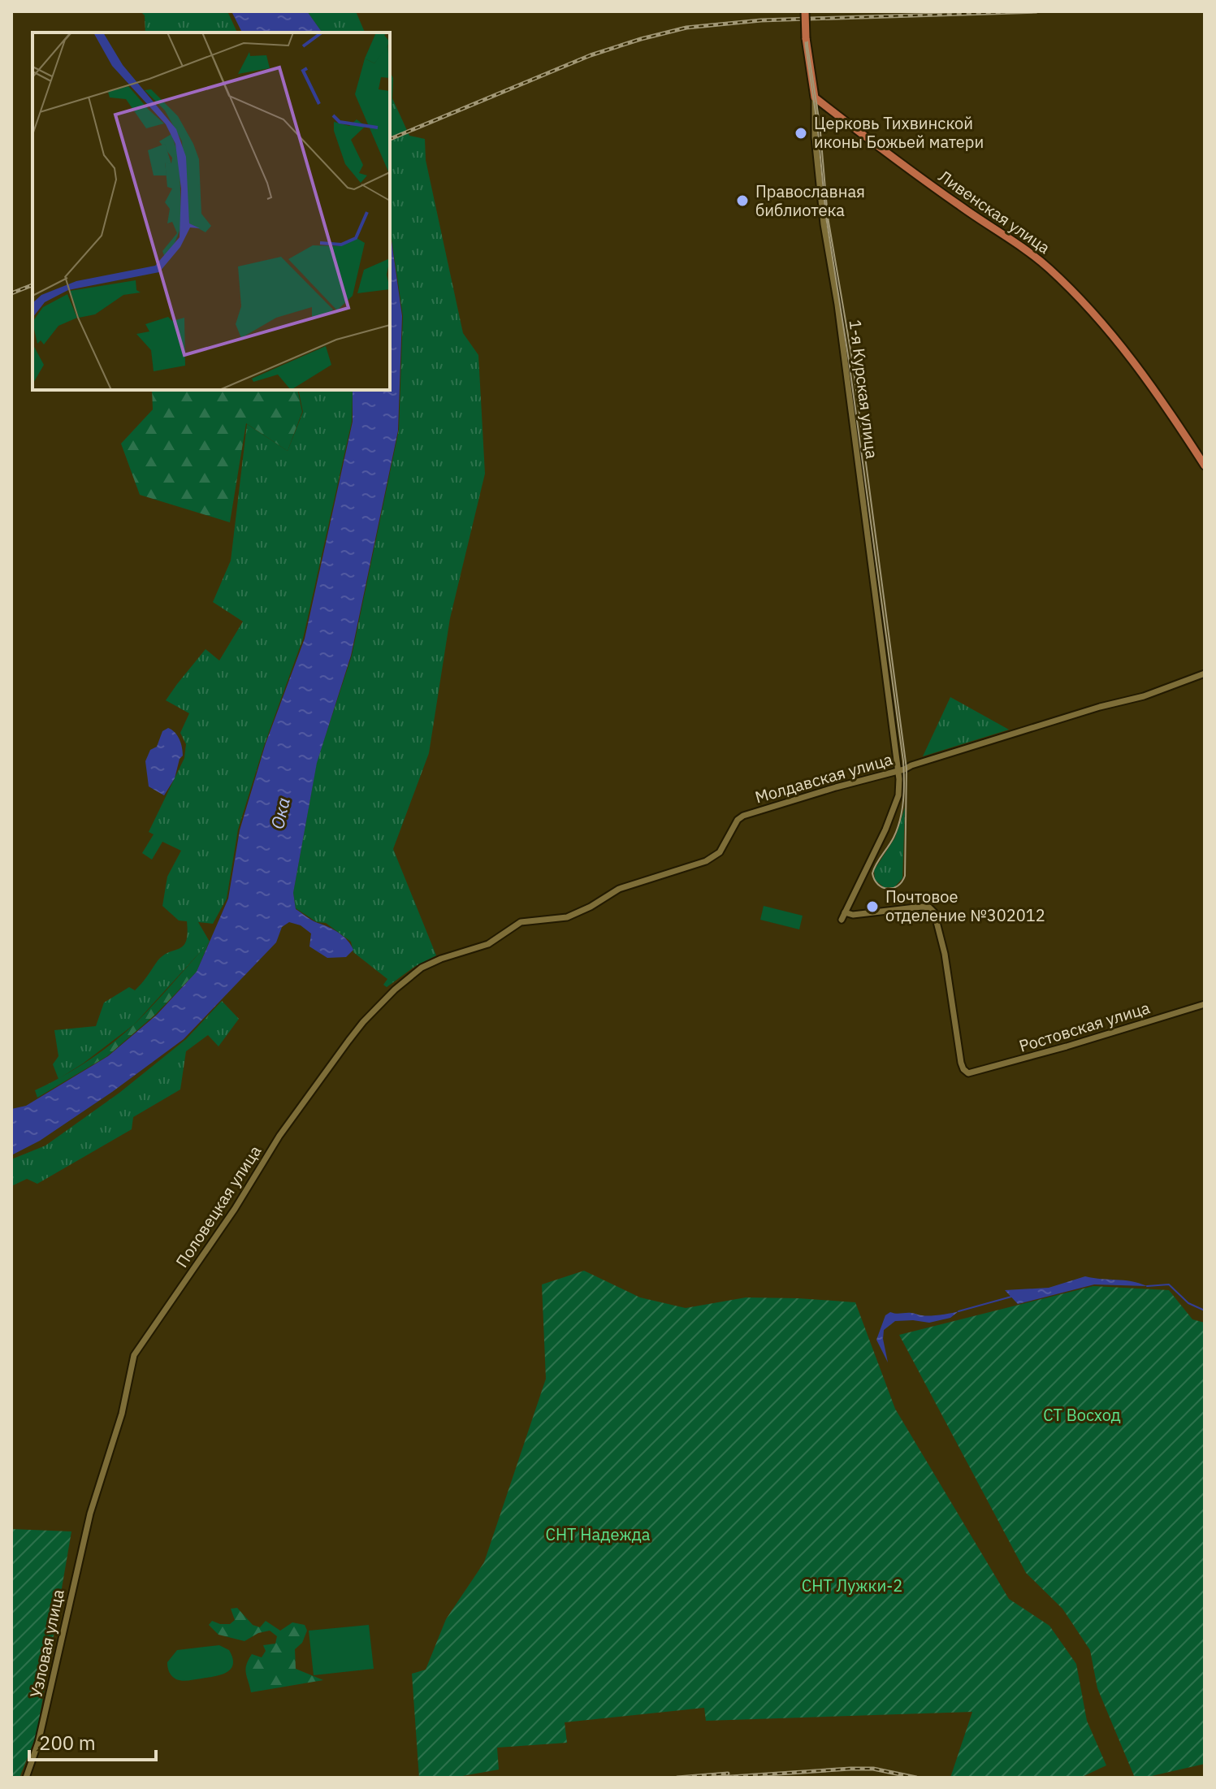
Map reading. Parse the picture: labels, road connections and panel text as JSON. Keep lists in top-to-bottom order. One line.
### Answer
{"streets":{"main road":["Ливенская улица","1-я Курская улица"],"street":["Молдавская улица","Ростовская улица","Половецкая улица","Узловая улица"]},"crossings":[["Ливенская улица","1-я Курская улица"],["1-я Курская улица","Молдавская улица"],["1-я Курская улица","Ростовская улица"],["Молдавская улица","Половецкая улица"],["Половецкая улица","Узловая улица"]],"water":["Ока"],"parks":["СТ Восход","СНТ Надежда","СНТ Лужки-2"],"places":["Церковь Тихвинской иконы Божьей матери","Православная библиотека","Почтовое отделение №302012"],"scale_bar":"200 m"}
